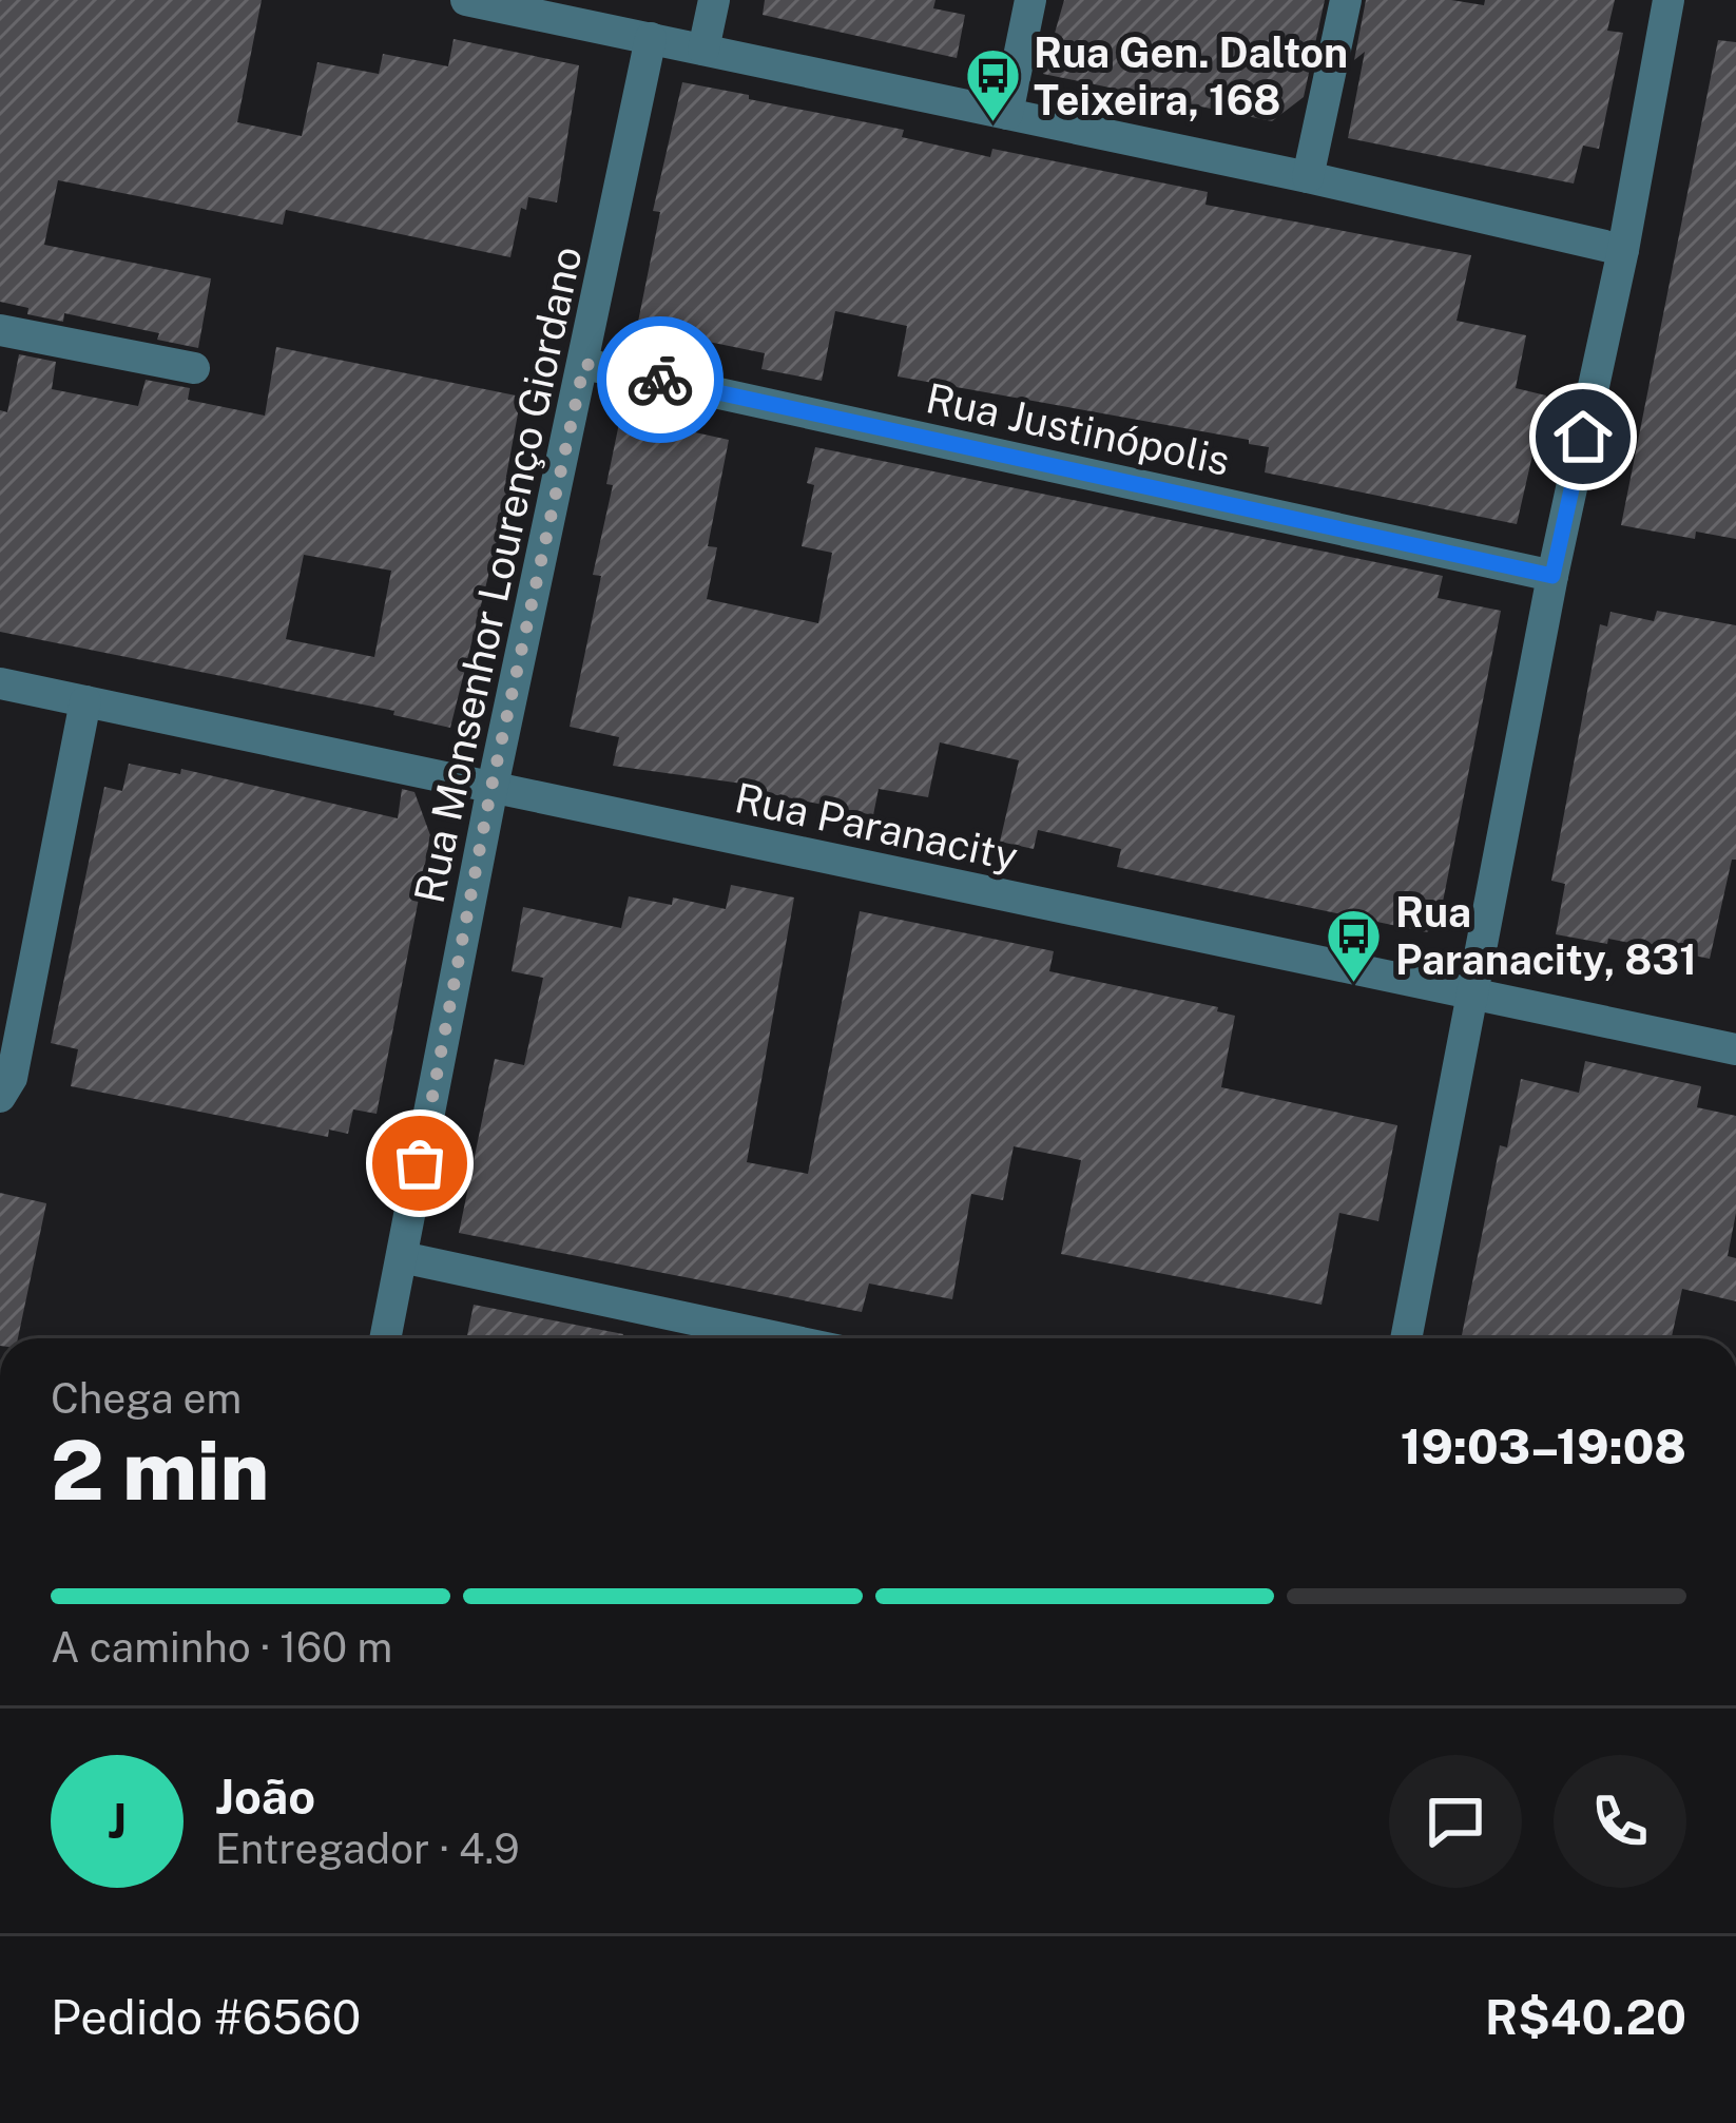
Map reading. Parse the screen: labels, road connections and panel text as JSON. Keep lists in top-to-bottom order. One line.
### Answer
{"streets":{"street":["Rua Justinópolis","Rua Monsenhor Lourenço Giordano","Rua Paranacity"]},"crossings":[["Rua Justinópolis","Rua Monsenhor Lourenço Giordano"],["Rua Monsenhor Lourenço Giordano","Rua Paranacity"]],"places":{"bus stop":["Rua Gen. Dalton Teixeira, 168","Rua Paranacity, 831"]},"page":{"heading":["2 min","Chega em","19:03–19:08"],"panel":["João","Entregador · 4.9","Pedido #6560","R$40.20"],"bar":"A caminho · 160 m","round":"J"}}
